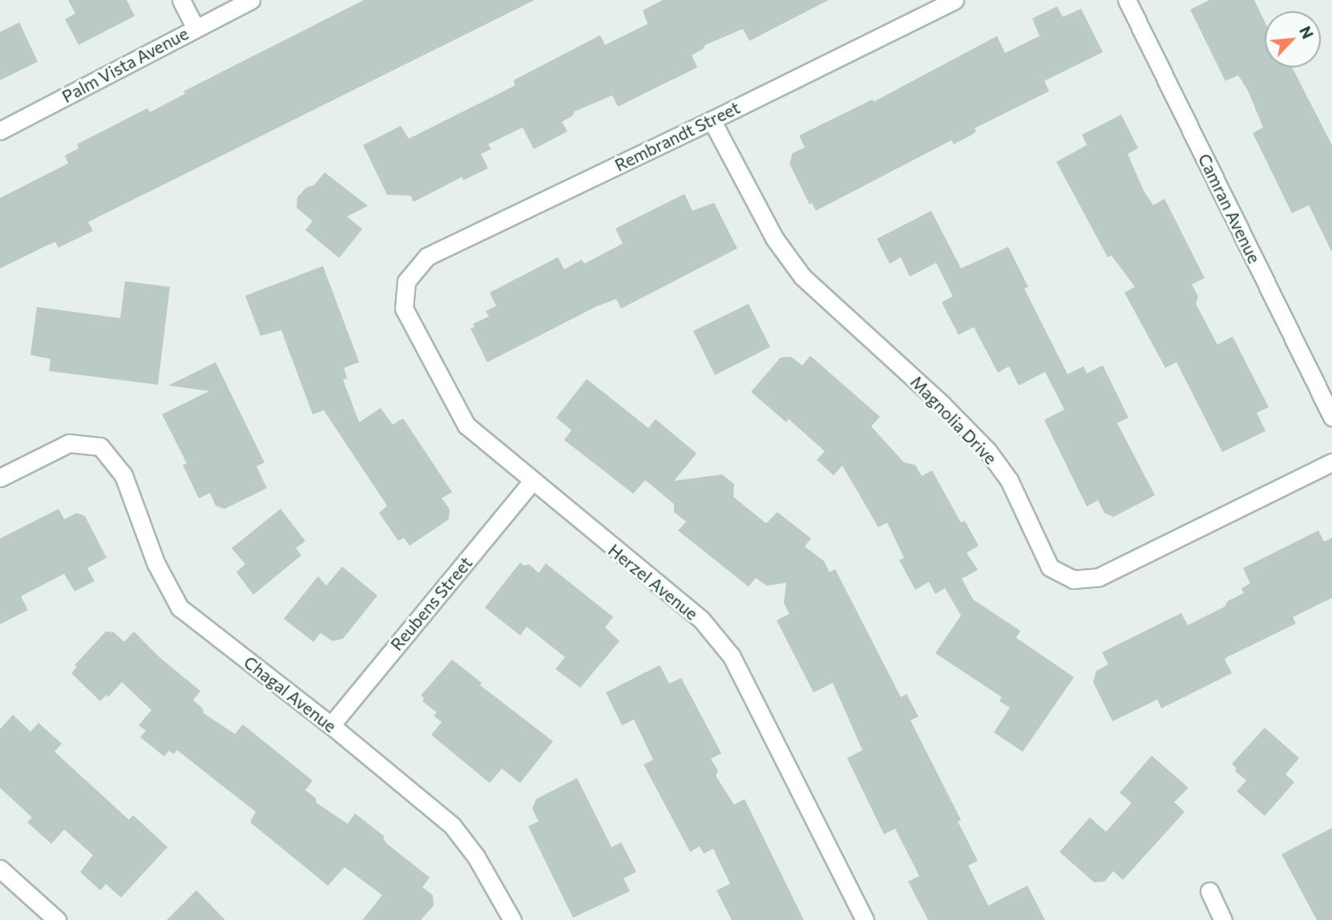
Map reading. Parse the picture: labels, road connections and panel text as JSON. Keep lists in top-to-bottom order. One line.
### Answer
{"streets":{"street":["Palm Vista Avenue","Rembrandt Street","Camran Avenue","Magnolia Drive","Herzel Avenue","Reubens Street","Chagal Avenue"]},"crossings":[["Rembrandt Street","Magnolia Drive"],["Rembrandt Street","Herzel Avenue"],["Herzel Avenue","Reubens Street"],["Reubens Street","Chagal Avenue"]],"north":"top right"}
